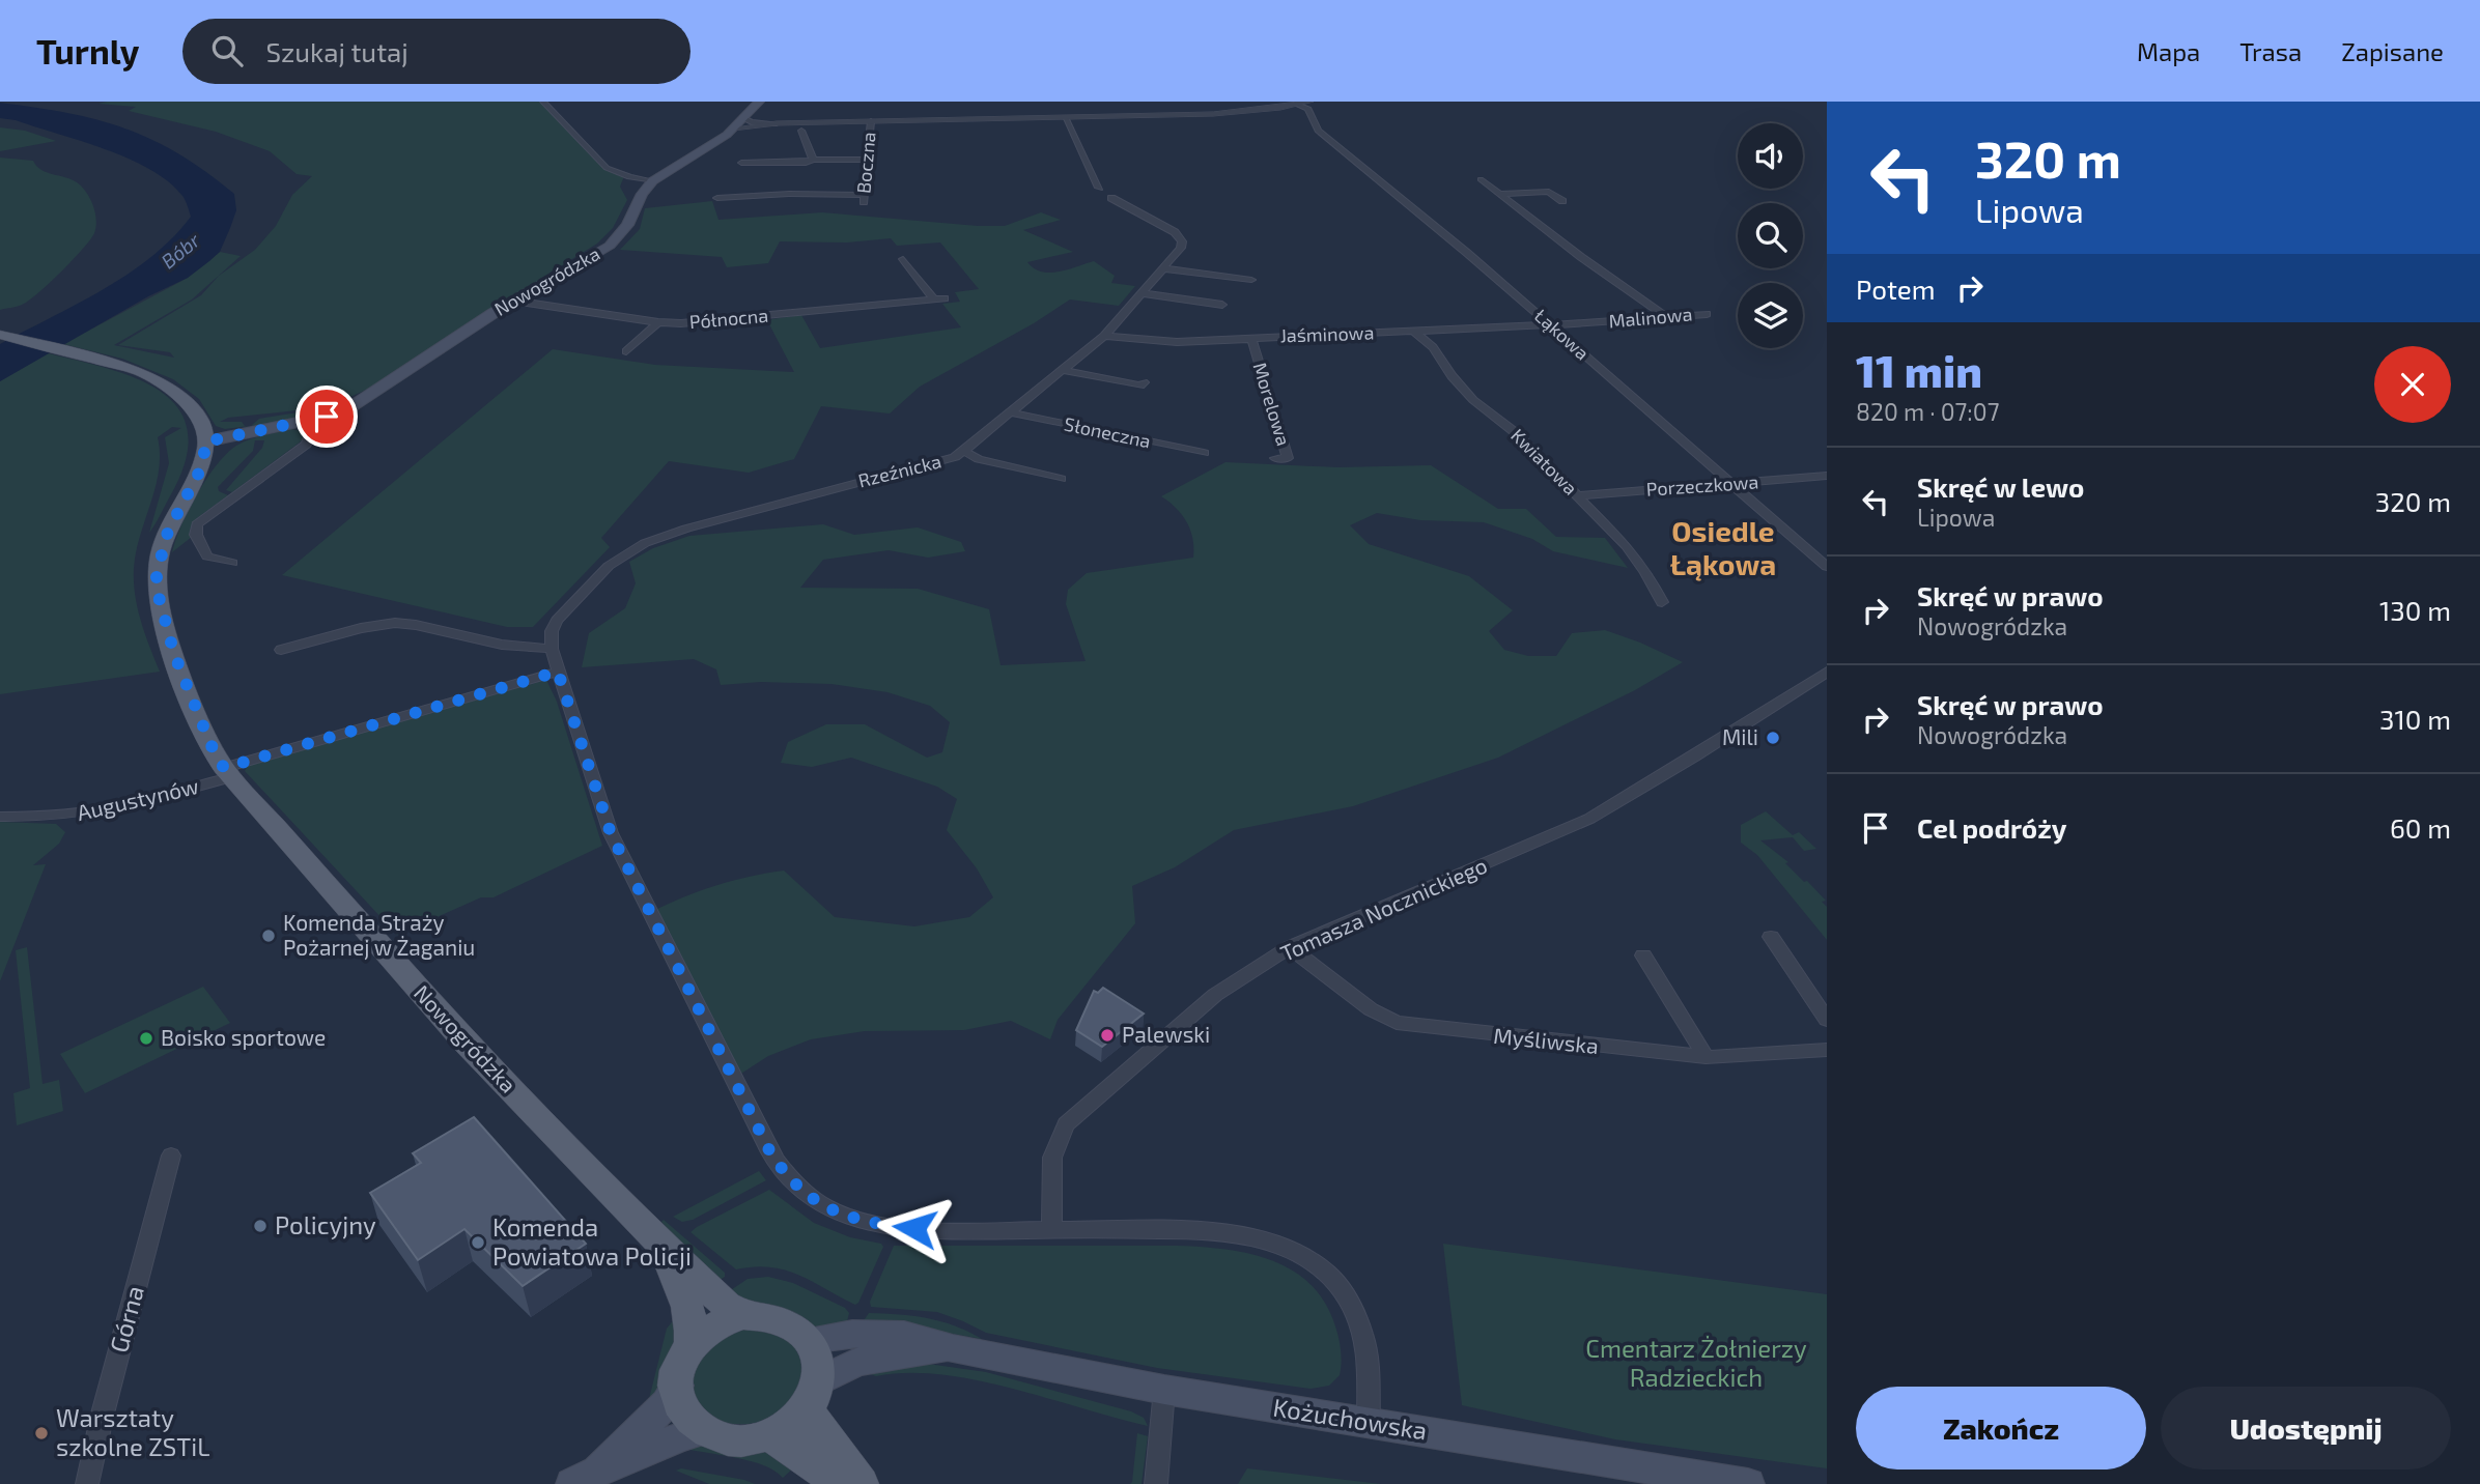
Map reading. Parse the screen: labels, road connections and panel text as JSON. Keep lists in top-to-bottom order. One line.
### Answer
{"streets":{"main road":["Nowogródzka","Kożuchowska"],"street":["Boczna","Malinowa","Północna","Jaśminowa","Łąkowa","Morelowa","Słoneczna","Kwiatowa","Rzeźnicka","Porzeczkowa","Augustynów","Tomasza Nocznickiego","Myśliwska","Górna"]},"crossings":[["Nowogródzka","Północna"],["Nowogródzka","Augustynów"],["Nowogródzka","Kożuchowska"],["Malinowa","Jaśminowa"],["Malinowa","Łąkowa"],["Jaśminowa","Łąkowa"],["Jaśminowa","Morelowa"],["Jaśminowa","Kwiatowa"],["Jaśminowa","Rzeźnicka"],["Łąkowa","Porzeczkowa"],["Słoneczna","Rzeźnicka"],["Kwiatowa","Porzeczkowa"],["Tomasza Nocznickiego","Myśliwska"]],"districts":["Osiedle Łąkowa"],"water":["Bóbr"],"parks":["Cmentarz Żołnierzy Radzieckich"],"places":["Mili","Komenda Straży Pożarnej w Żaganiu","Palewski","Boisko sportowe","Policyjny","Komenda Powiatowa Policji","Warsztaty szkolne ZSTiL"],"page":{"header":"Turnly","search":"Szukaj tutaj","nav":["Mapa","Trasa","Zapisane"],"turn":["320 m","Lipowa"],"then":"Potem","heading":["11 min","820 m · 07:07"],"list":[{"name":"Skręć w lewo","note":"Lipowa","value":"320 m"},{"name":"Skręć w prawo","note":"Nowogródzka","value":"130 m"},{"name":"Skręć w prawo","note":"Nowogródzka","value":"310 m"},{"name":"Cel podróży","value":"60 m"}],"buttons":["Zakończ","Udostępnij"]}}
